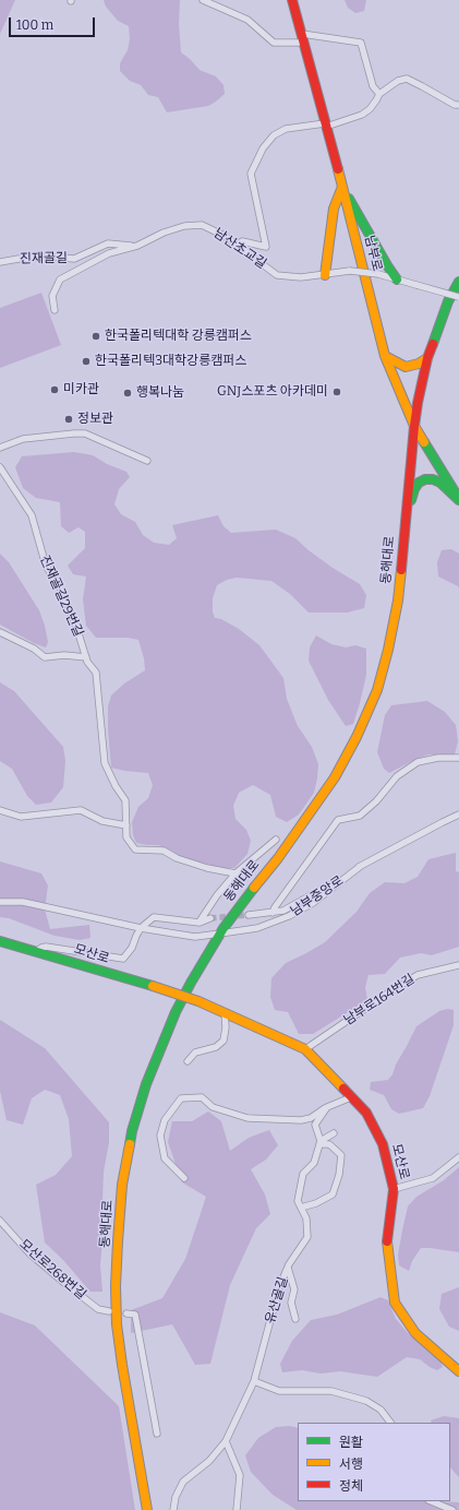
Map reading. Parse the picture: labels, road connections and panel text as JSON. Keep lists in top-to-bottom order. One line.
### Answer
{"streets":{"main road":["남부로","동해대로","모산로"],"street":["남산초교길","진재골길","진재골길29번길","남부중앙로","남부로164번길","모산로268번길","유산골길"]},"crossings":[["남산초교길","진재골길"],["남부로","동해대로"],["동해대로","남부중앙로"],["모산로","남부로164번길"]],"places":["한국폴리텍대학 강릉캠퍼스","한국폴리텍3대학강릉캠퍼스","미카관","GNJ스포츠 아카데미","행복나눔","정보관"],"legend":["원활","서행","정체"],"scale_bar":"100 m"}
